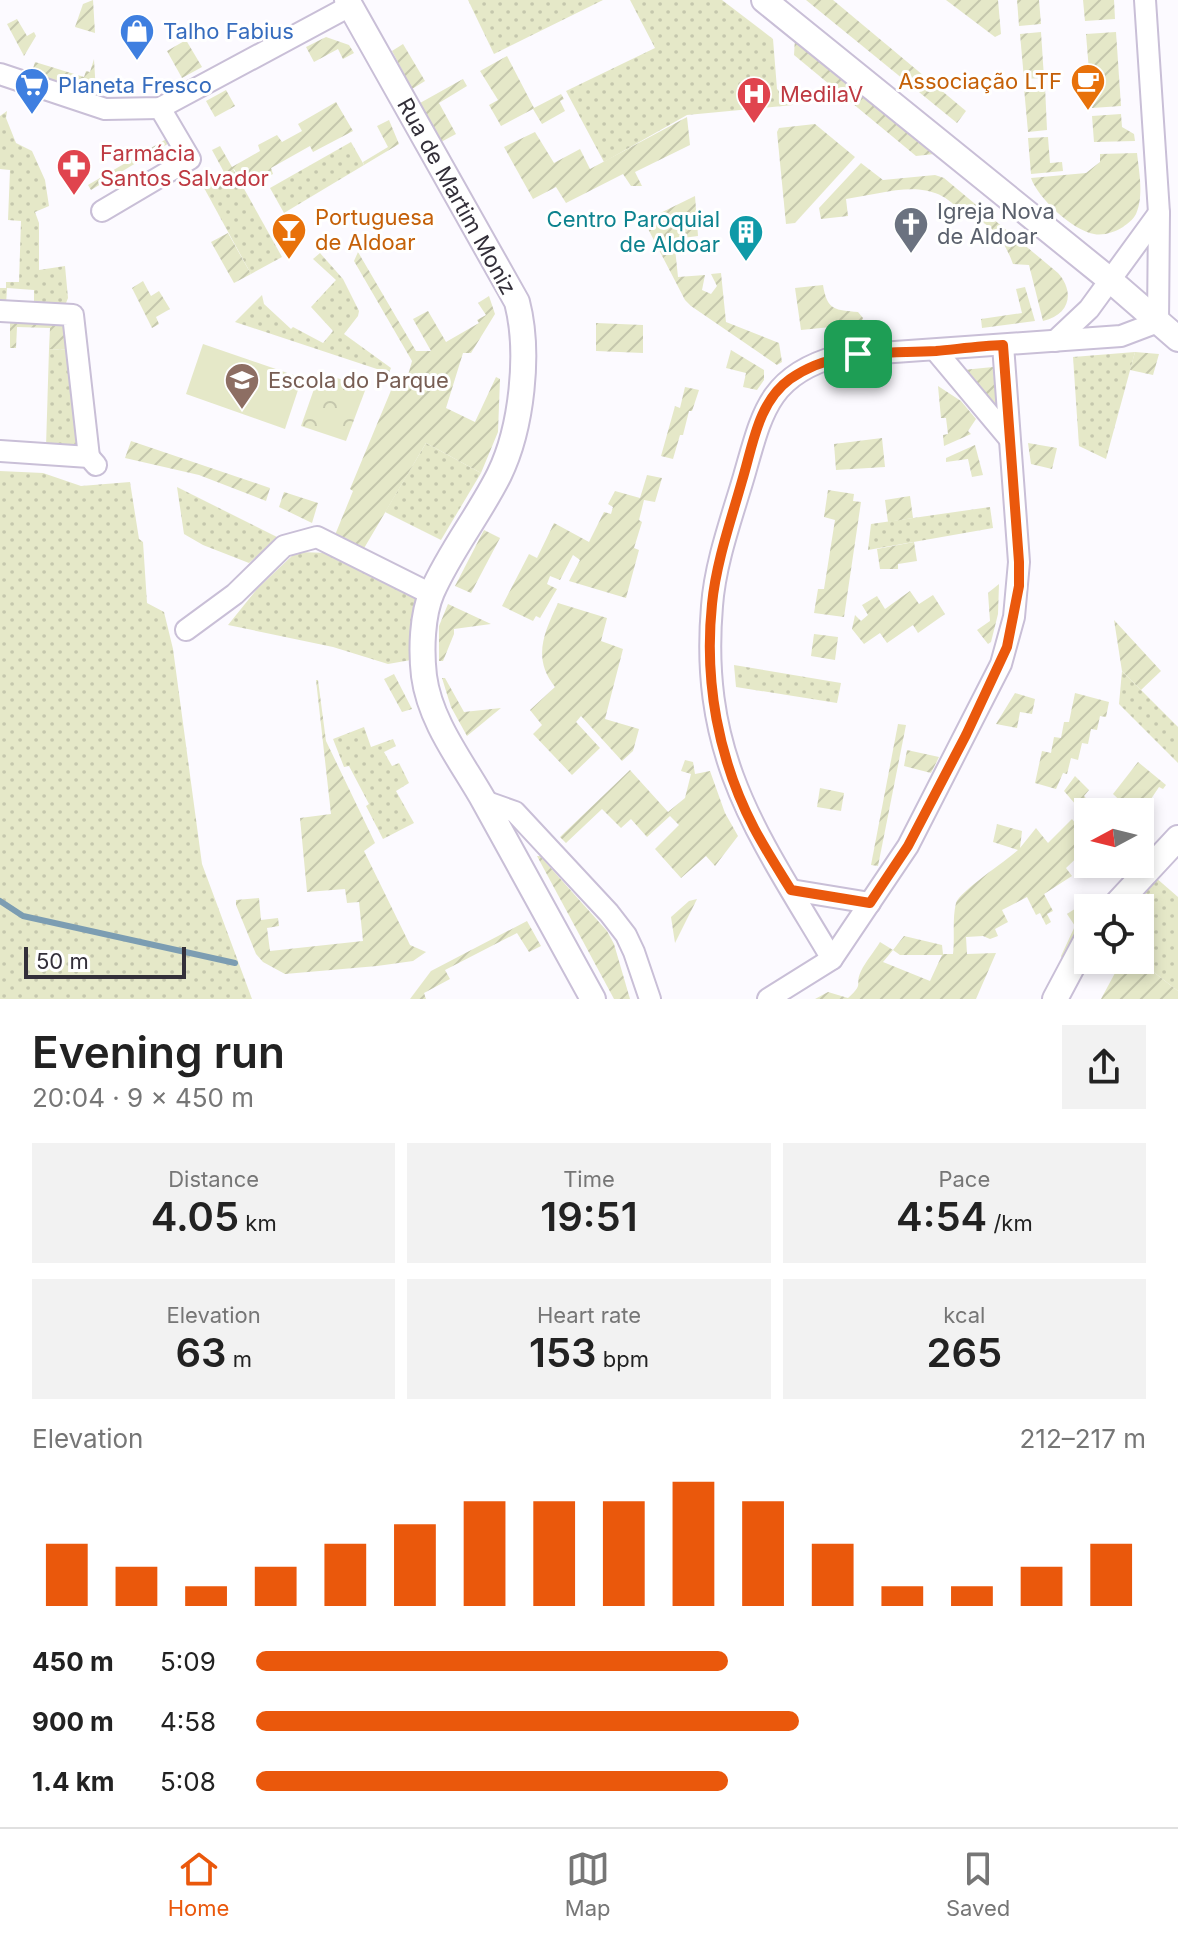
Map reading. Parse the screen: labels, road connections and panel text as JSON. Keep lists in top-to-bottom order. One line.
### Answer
{"streets":{"street":["Rua de Martim Moniz"]},"places":{"shop":["Talho Fabius"],"cafe":["Associação LTF"],"supermarket":["Planeta Fresco"],"hospital":["MedilaV"],"pharmacy":["Farmácia Santos Salvador"],"church":["Igreja Nova de Aldoar"],"bar":["Portuguesa de Aldoar"],"building":["Centro Paroquial de Aldoar"],"school or university":["Escola do Parque"]},"scale_bar":"50 m","north":"left","page":{"scale":"50 m","heading":["Evening run","20:04 · 9 × 450 m"],"stats":[["Distance","4.05 km"],["Time","19:51"],["Pace","4:54 /km"],["Elevation","63 m"],["Heart rate","153 bpm"],["kcal","265"]],"chart":["Elevation","212–217 m"],"list":[{"name":"450 m","note":"5:09"},{"name":"900 m","note":"4:58"},{"name":"1.4 km","note":"5:08"}],"tabs":["Home","Map","Saved"]}}
